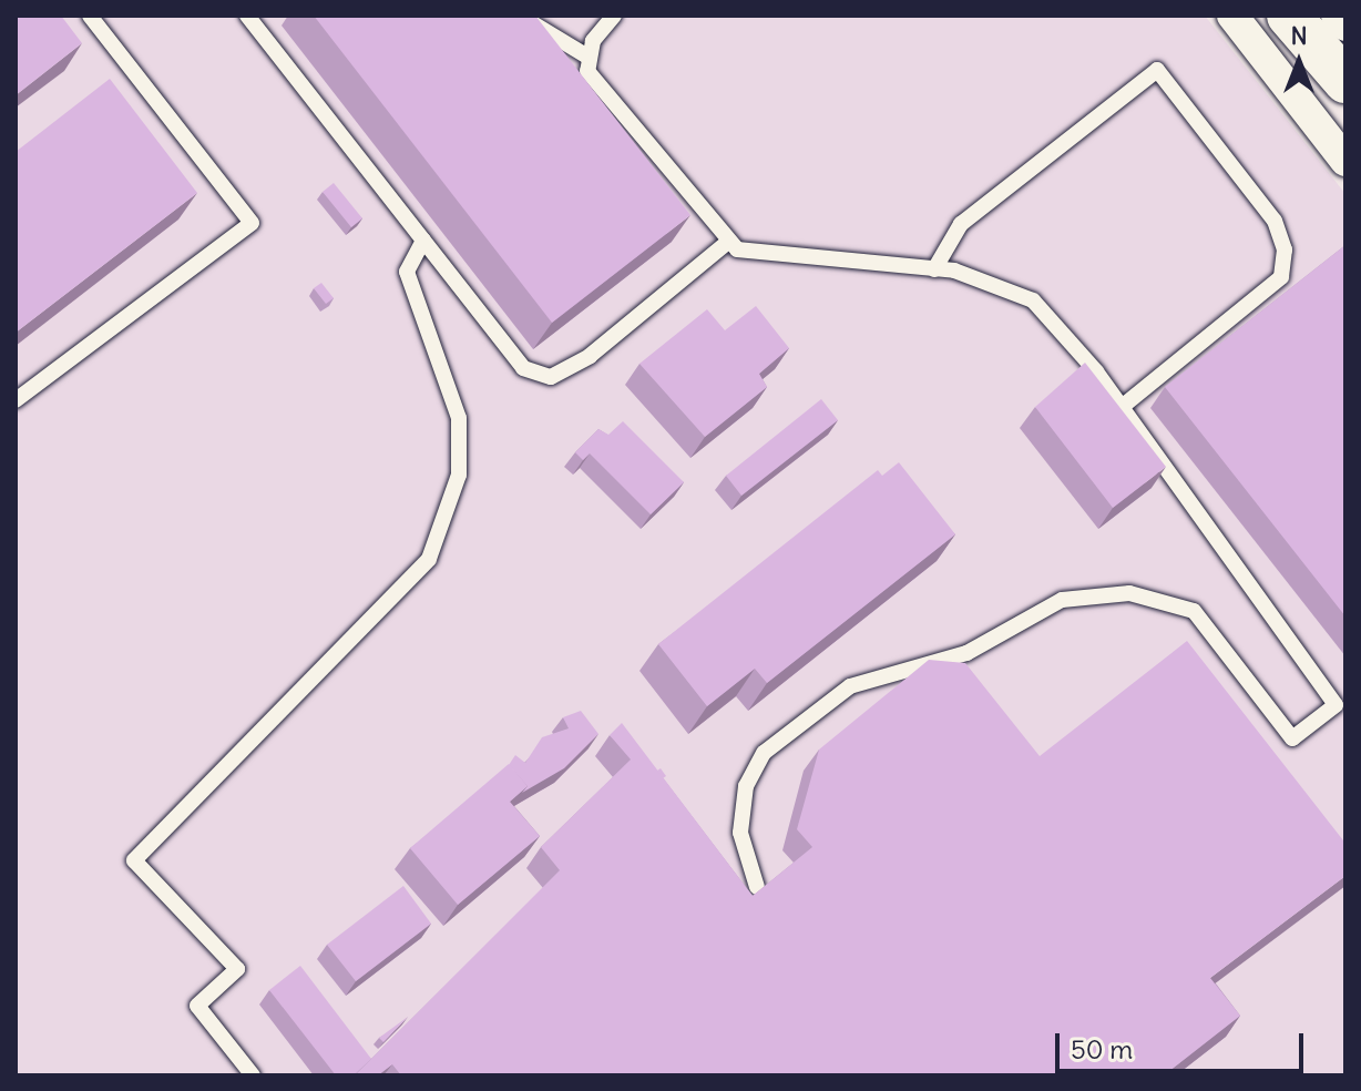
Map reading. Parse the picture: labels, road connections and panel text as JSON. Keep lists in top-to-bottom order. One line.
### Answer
{"scale_bar":"50 m","north":"top"}
